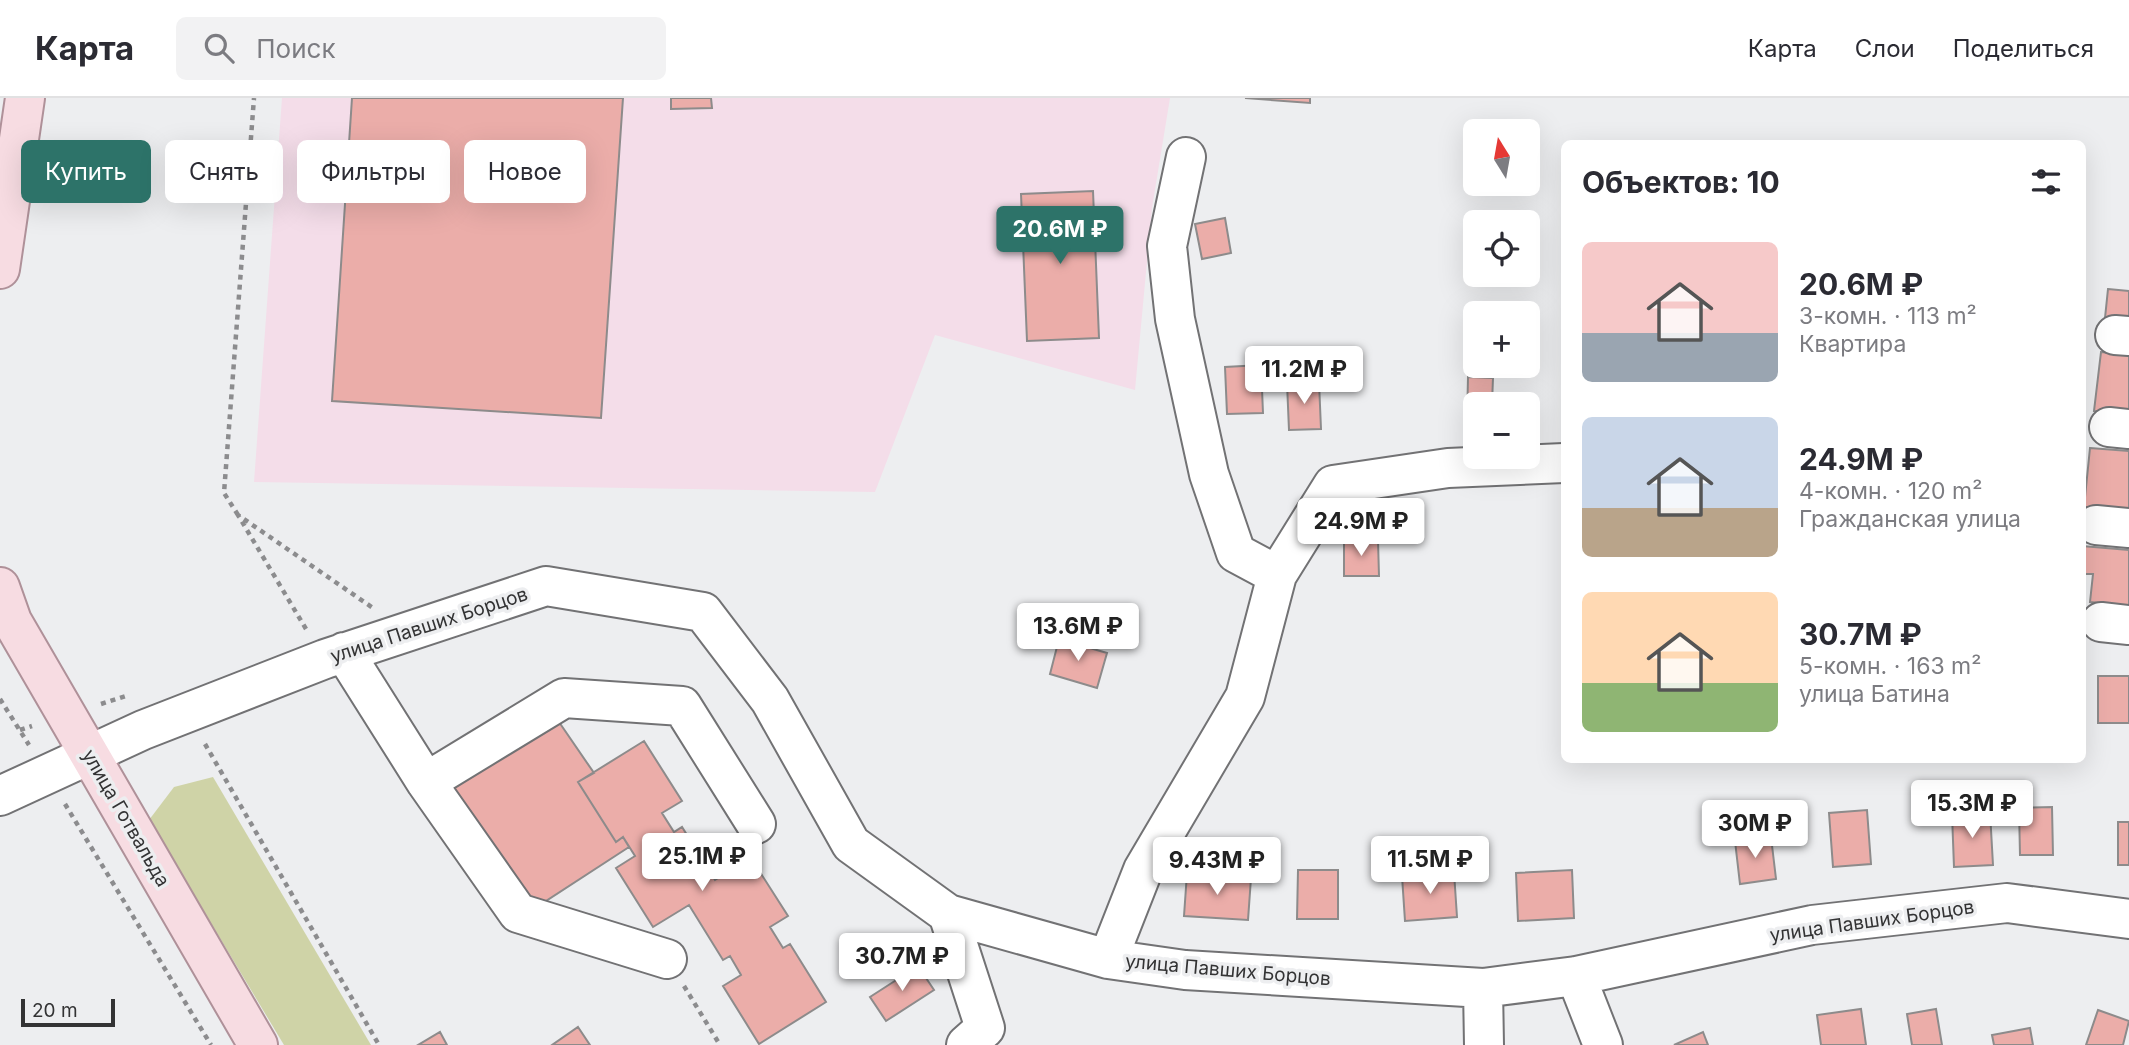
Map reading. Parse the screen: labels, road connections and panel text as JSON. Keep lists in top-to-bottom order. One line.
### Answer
{"streets":{"main road":["улица Готвальда"],"street":["улица Павших Борцов"]},"crossings":[["улица Павших Борцов","улица Готвальда"]],"scale_bar":"20 m","north":"top","page":{"header":"Карта","search":"Поиск","nav":["Карта","Слои","Поделиться"],"map_buttons":["+","−"],"chip":["Купить","Снять","Фильтры","Новое"],"heading":"Объектов: 10","price":["20.6M ₽","11.2M ₽","24.9M ₽","13.6M ₽","15.3M ₽","30M ₽","25.1M ₽","11.5M ₽","9.43M ₽","30.7M ₽"],"list":[{"name":"20.6M ₽","note":"3-комн. · 113 m² · Квартира"},{"name":"24.9M ₽","note":"4-комн. · 120 m² · Гражданская улица"},{"name":"30.7M ₽","note":"5-комн. · 163 m² · улица Батина"}],"scale":"20 m"}}
